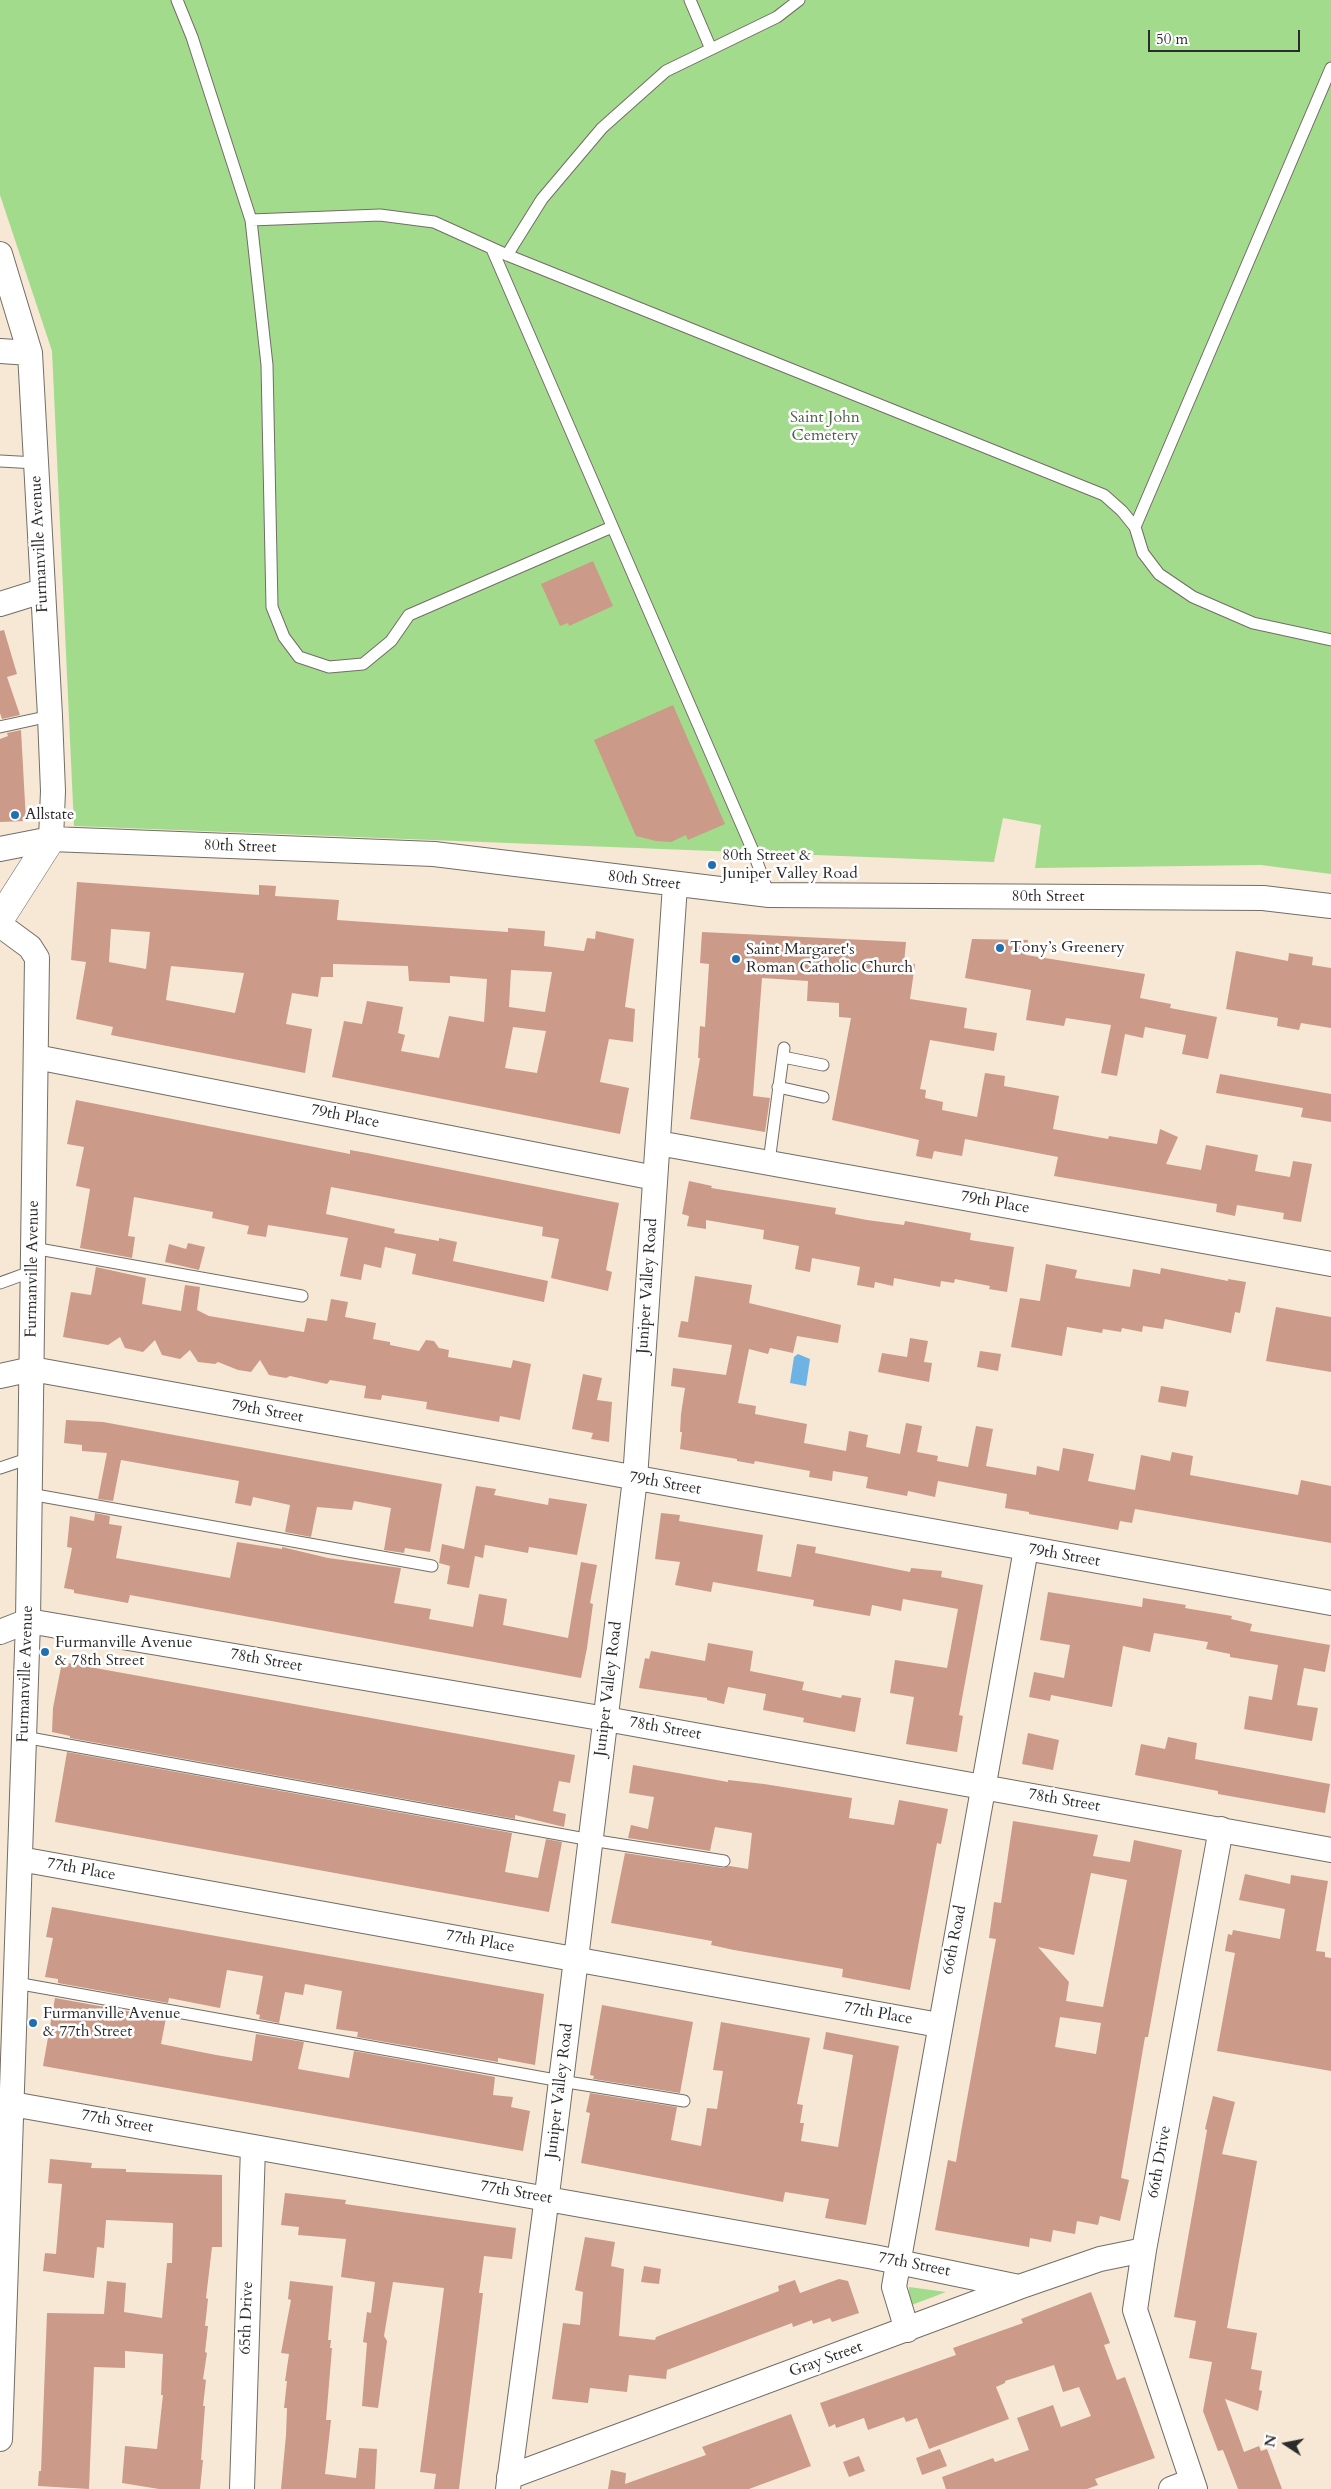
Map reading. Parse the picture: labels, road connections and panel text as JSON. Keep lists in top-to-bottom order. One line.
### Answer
{"streets":{"street":["Furmanville Avenue","80th Street","79th Place","Juniper Valley Road","79th Street","78th Street","77th Place","66th Road","77th Street","66th Drive","65th Drive","Gray Street"]},"crossings":[["Furmanville Avenue","80th Street"],["Furmanville Avenue","79th Place"],["Furmanville Avenue","79th Street"],["Furmanville Avenue","78th Street"],["Furmanville Avenue","77th Place"],["Furmanville Avenue","77th Street"],["80th Street","Juniper Valley Road"],["79th Place","Juniper Valley Road"],["Juniper Valley Road","79th Street"],["Juniper Valley Road","78th Street"],["Juniper Valley Road","77th Place"],["Juniper Valley Road","77th Street"],["Juniper Valley Road","Gray Street"],["79th Street","66th Road"],["78th Street","66th Road"],["78th Street","66th Drive"],["77th Place","66th Road"],["66th Road","77th Street"],["66th Road","Gray Street"],["77th Street","65th Drive"],["77th Street","Gray Street"],["66th Drive","Gray Street"]],"parks":["Saint John Cemetery"],"places":["Allstate","80th Street & Juniper Valley Road","Tony’s Greenery","Saint Margaret's Roman Catholic Church","Furmanville Avenue & 78th Street","Furmanville Avenue & 77th Street"],"scale_bar":"50 m","north":"left"}
